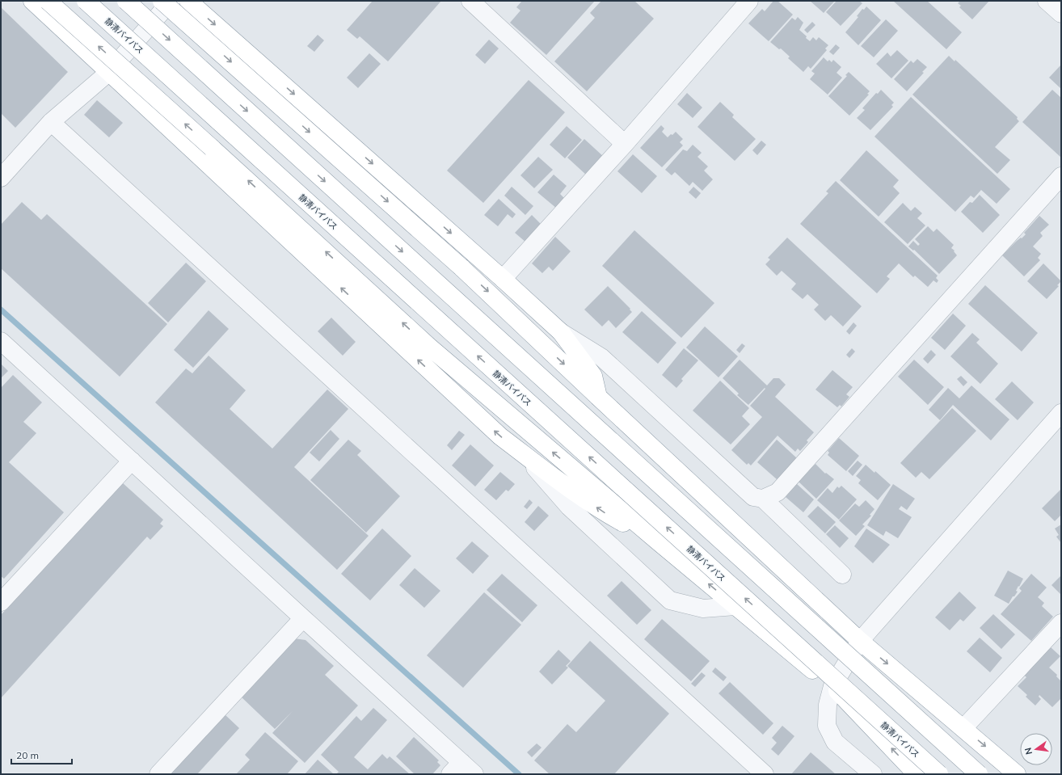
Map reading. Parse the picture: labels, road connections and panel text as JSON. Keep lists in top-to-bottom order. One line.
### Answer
{"streets":{"highway":["静清バイパス"]},"scale_bar":"20 m","north":"left"}
